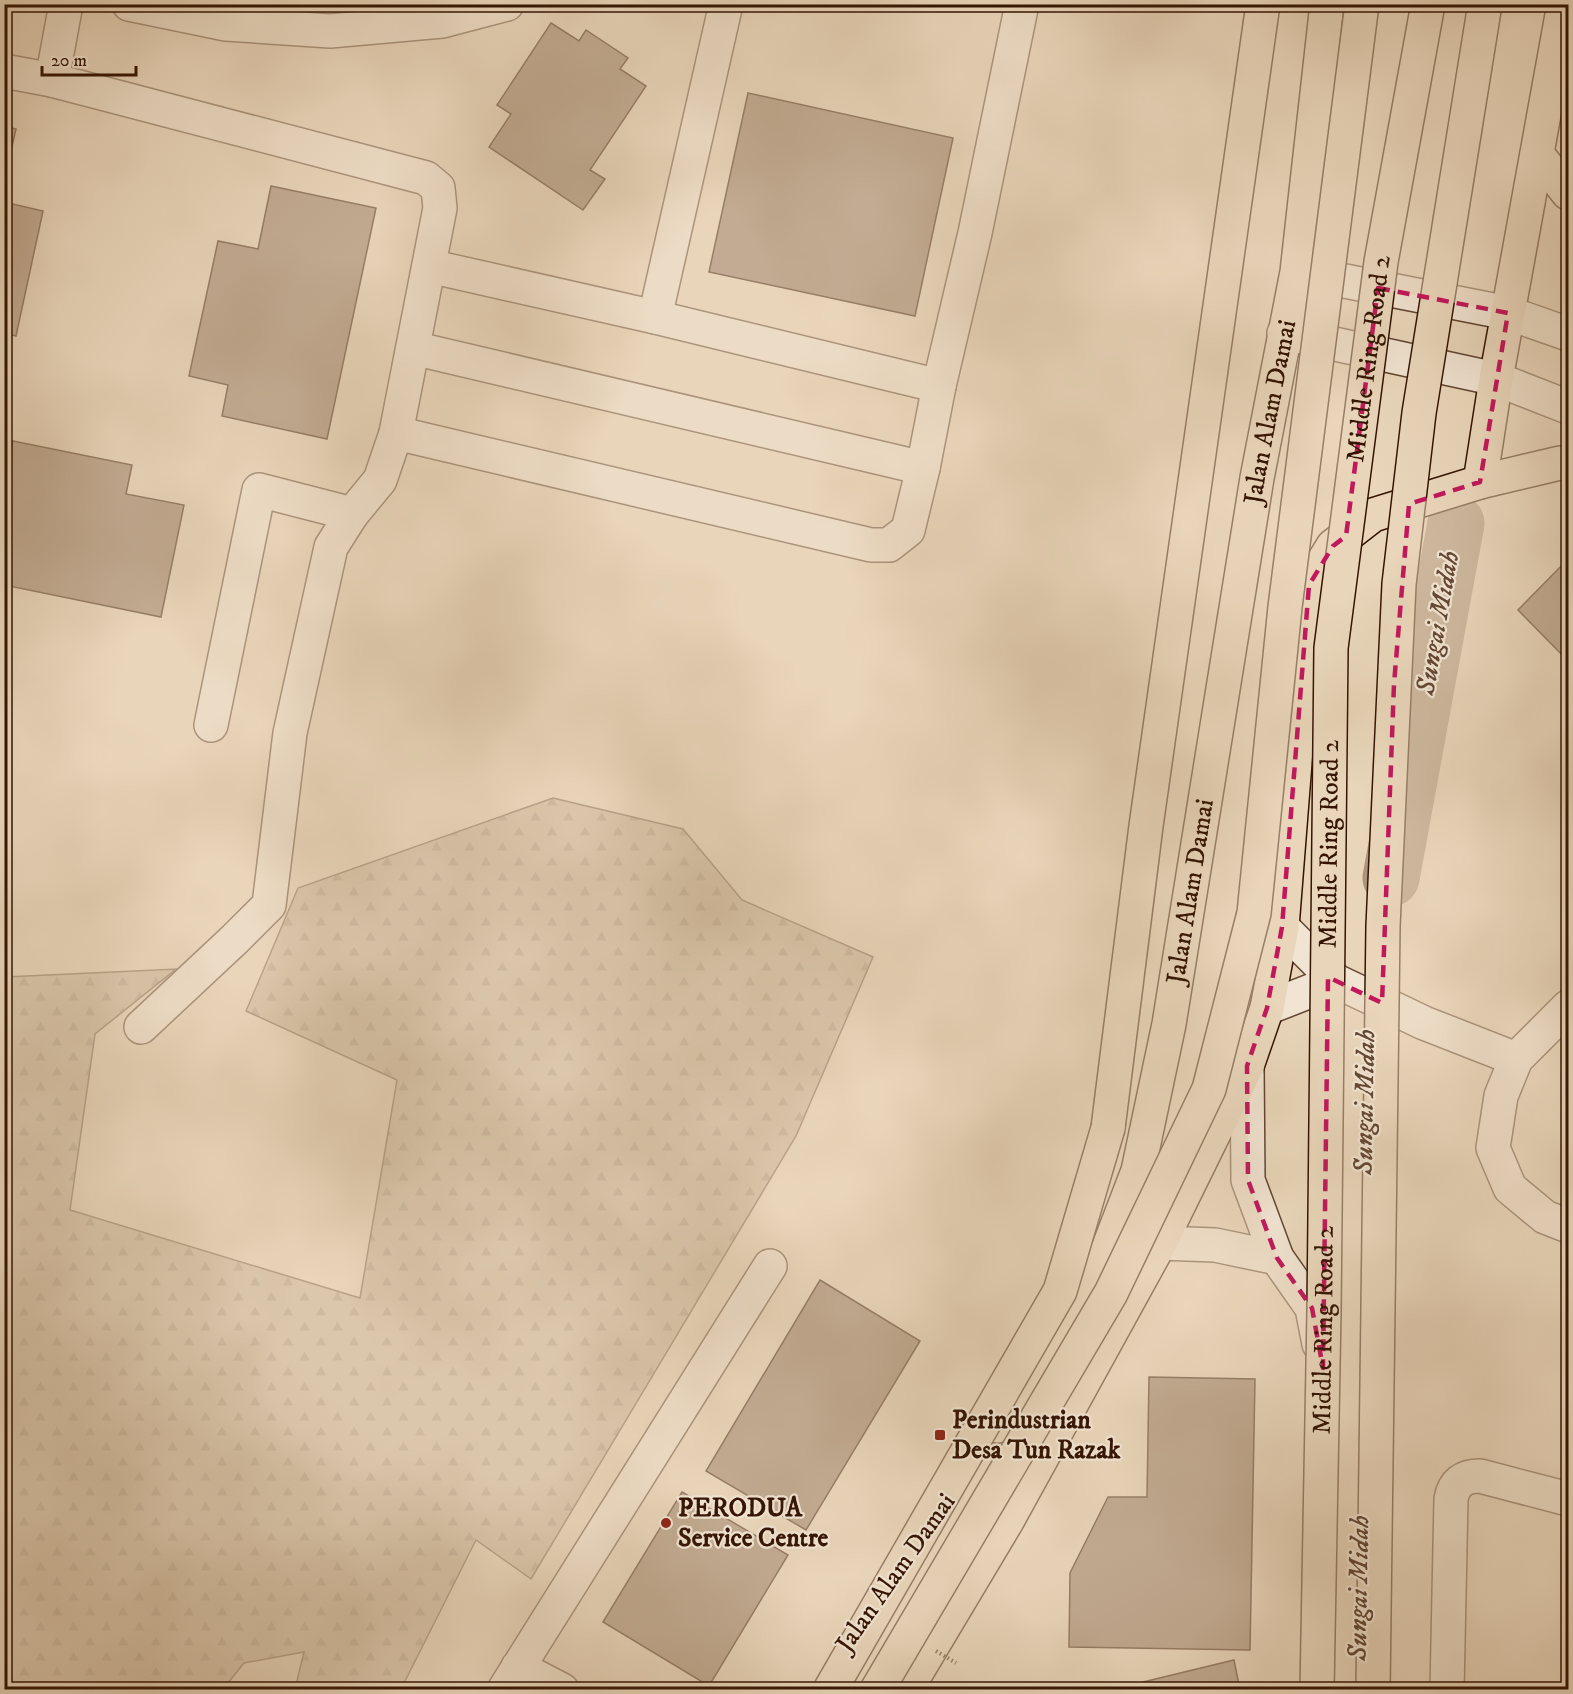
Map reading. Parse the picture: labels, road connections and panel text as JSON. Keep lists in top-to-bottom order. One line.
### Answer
{"streets":{"main road":["Middle Ring Road 2","Jalan Alam Damai"]},"water":["Sungai Midah"],"places":{"transit":["Perindustrian Desa Tun Razak"],"other":["PERODUA Service Centre"]},"scale_bar":"20 m"}
